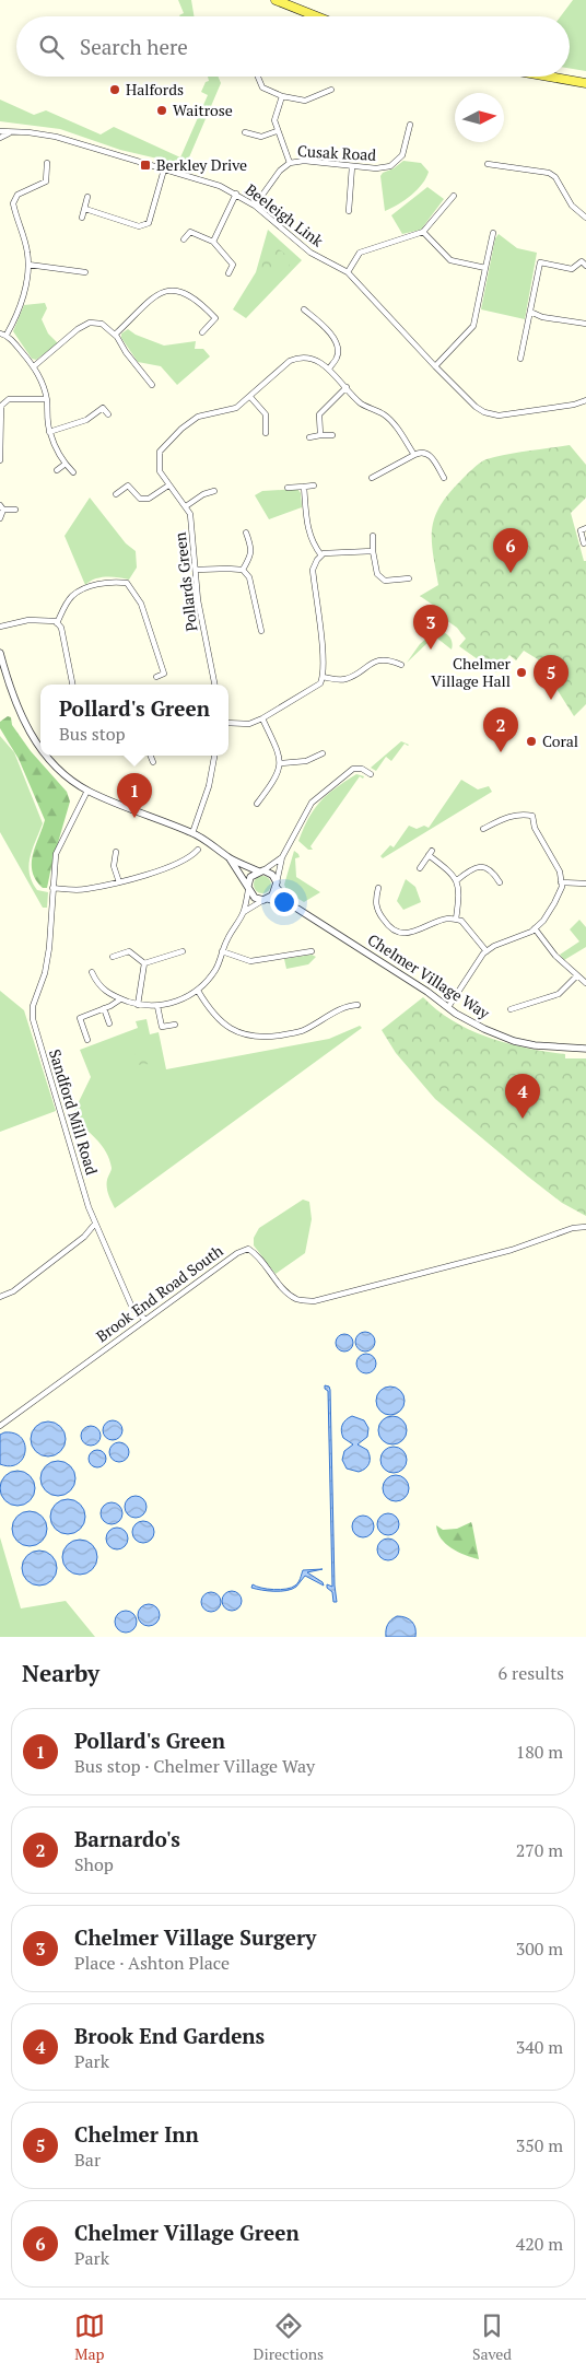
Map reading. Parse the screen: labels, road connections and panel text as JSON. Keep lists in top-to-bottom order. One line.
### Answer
{"streets":{"street":["Cusak Road","Beeleigh Link","Pollards Green","Chelmer Village Way","Sandford Mill Road","Brook End Road South"]},"crossings":[["Cusak Road","Beeleigh Link"],["Chelmer Village Way","Sandford Mill Road"],["Sandford Mill Road","Brook End Road South"]],"places":{"other":["Halfords","Waitrose","Chelmer Village Hall","Coral"],"transit":["Berkley Drive"]},"north":"right","page":{"search":"Search here","pins":["6","3","5","2","1","4"],"popup":["Pollard's Green","Bus stop"],"heading":["Nearby","6 results"],"list":[{"mark":"1","name":"Pollard's Green","note":"Bus stop · Chelmer Village Way","value":"180 m"},{"mark":"2","name":"Barnardo's","note":"Shop","value":"270 m"},{"mark":"3","name":"Chelmer Village Surgery","note":"Place · Ashton Place","value":"300 m"},{"mark":"4","name":"Brook End Gardens","note":"Park","value":"340 m"},{"mark":"5","name":"Chelmer Inn","note":"Bar","value":"350 m"},{"mark":"6","name":"Chelmer Village Green","note":"Park","value":"420 m"}],"nav":["Map","Directions","Saved"]}}
